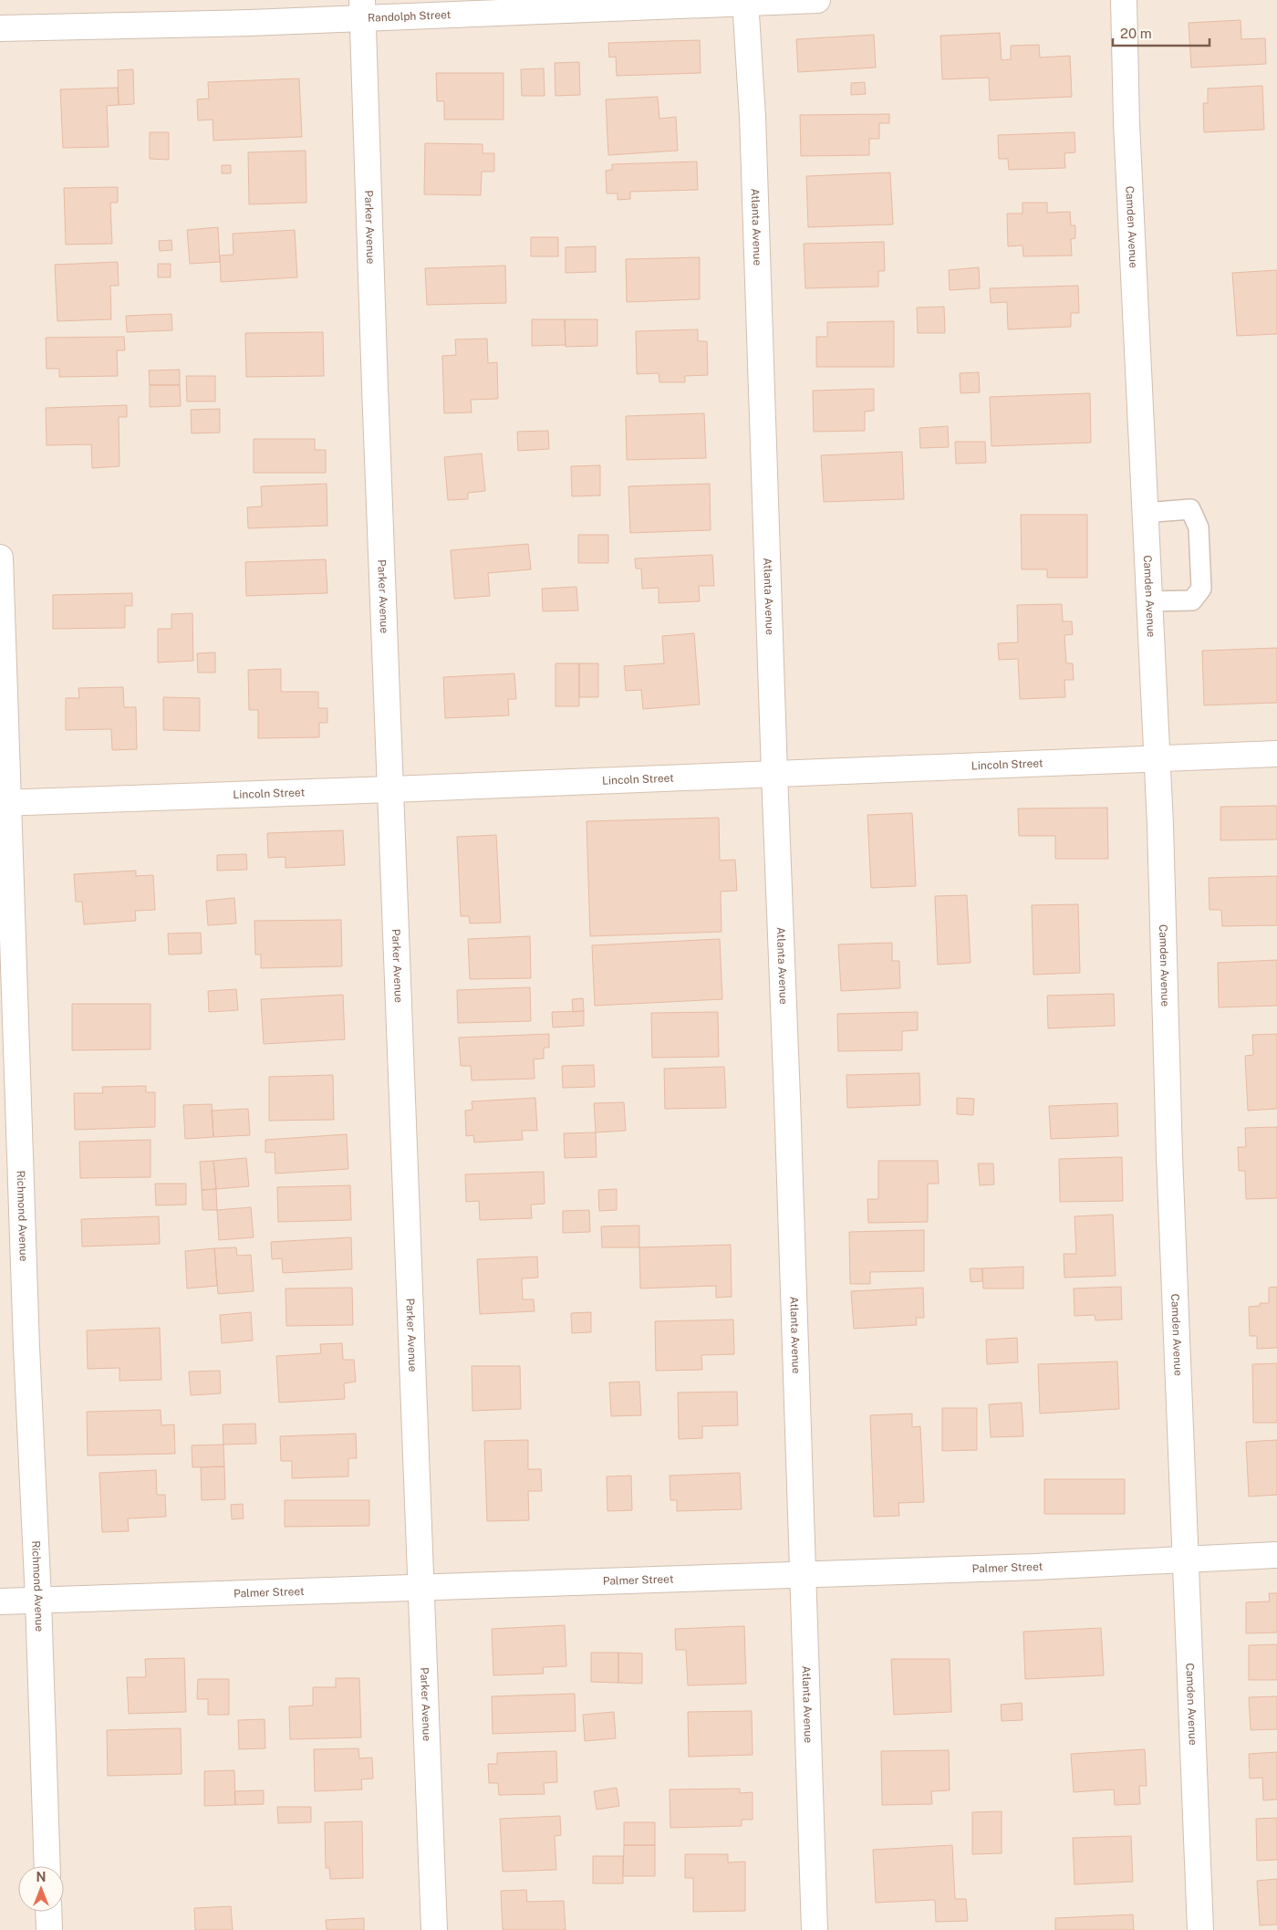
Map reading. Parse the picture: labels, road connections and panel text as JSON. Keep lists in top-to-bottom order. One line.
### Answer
{"streets":{"street":["Randolph Street","Parker Avenue","Atlanta Avenue","Camden Avenue","Lincoln Street","Richmond Avenue","Palmer Street"]},"crossings":[["Randolph Street","Parker Avenue"],["Randolph Street","Atlanta Avenue"],["Parker Avenue","Lincoln Street"],["Parker Avenue","Palmer Street"],["Atlanta Avenue","Lincoln Street"],["Atlanta Avenue","Palmer Street"],["Camden Avenue","Lincoln Street"],["Camden Avenue","Palmer Street"],["Lincoln Street","Richmond Avenue"],["Richmond Avenue","Palmer Street"]],"scale_bar":"20 m","north":"top"}
